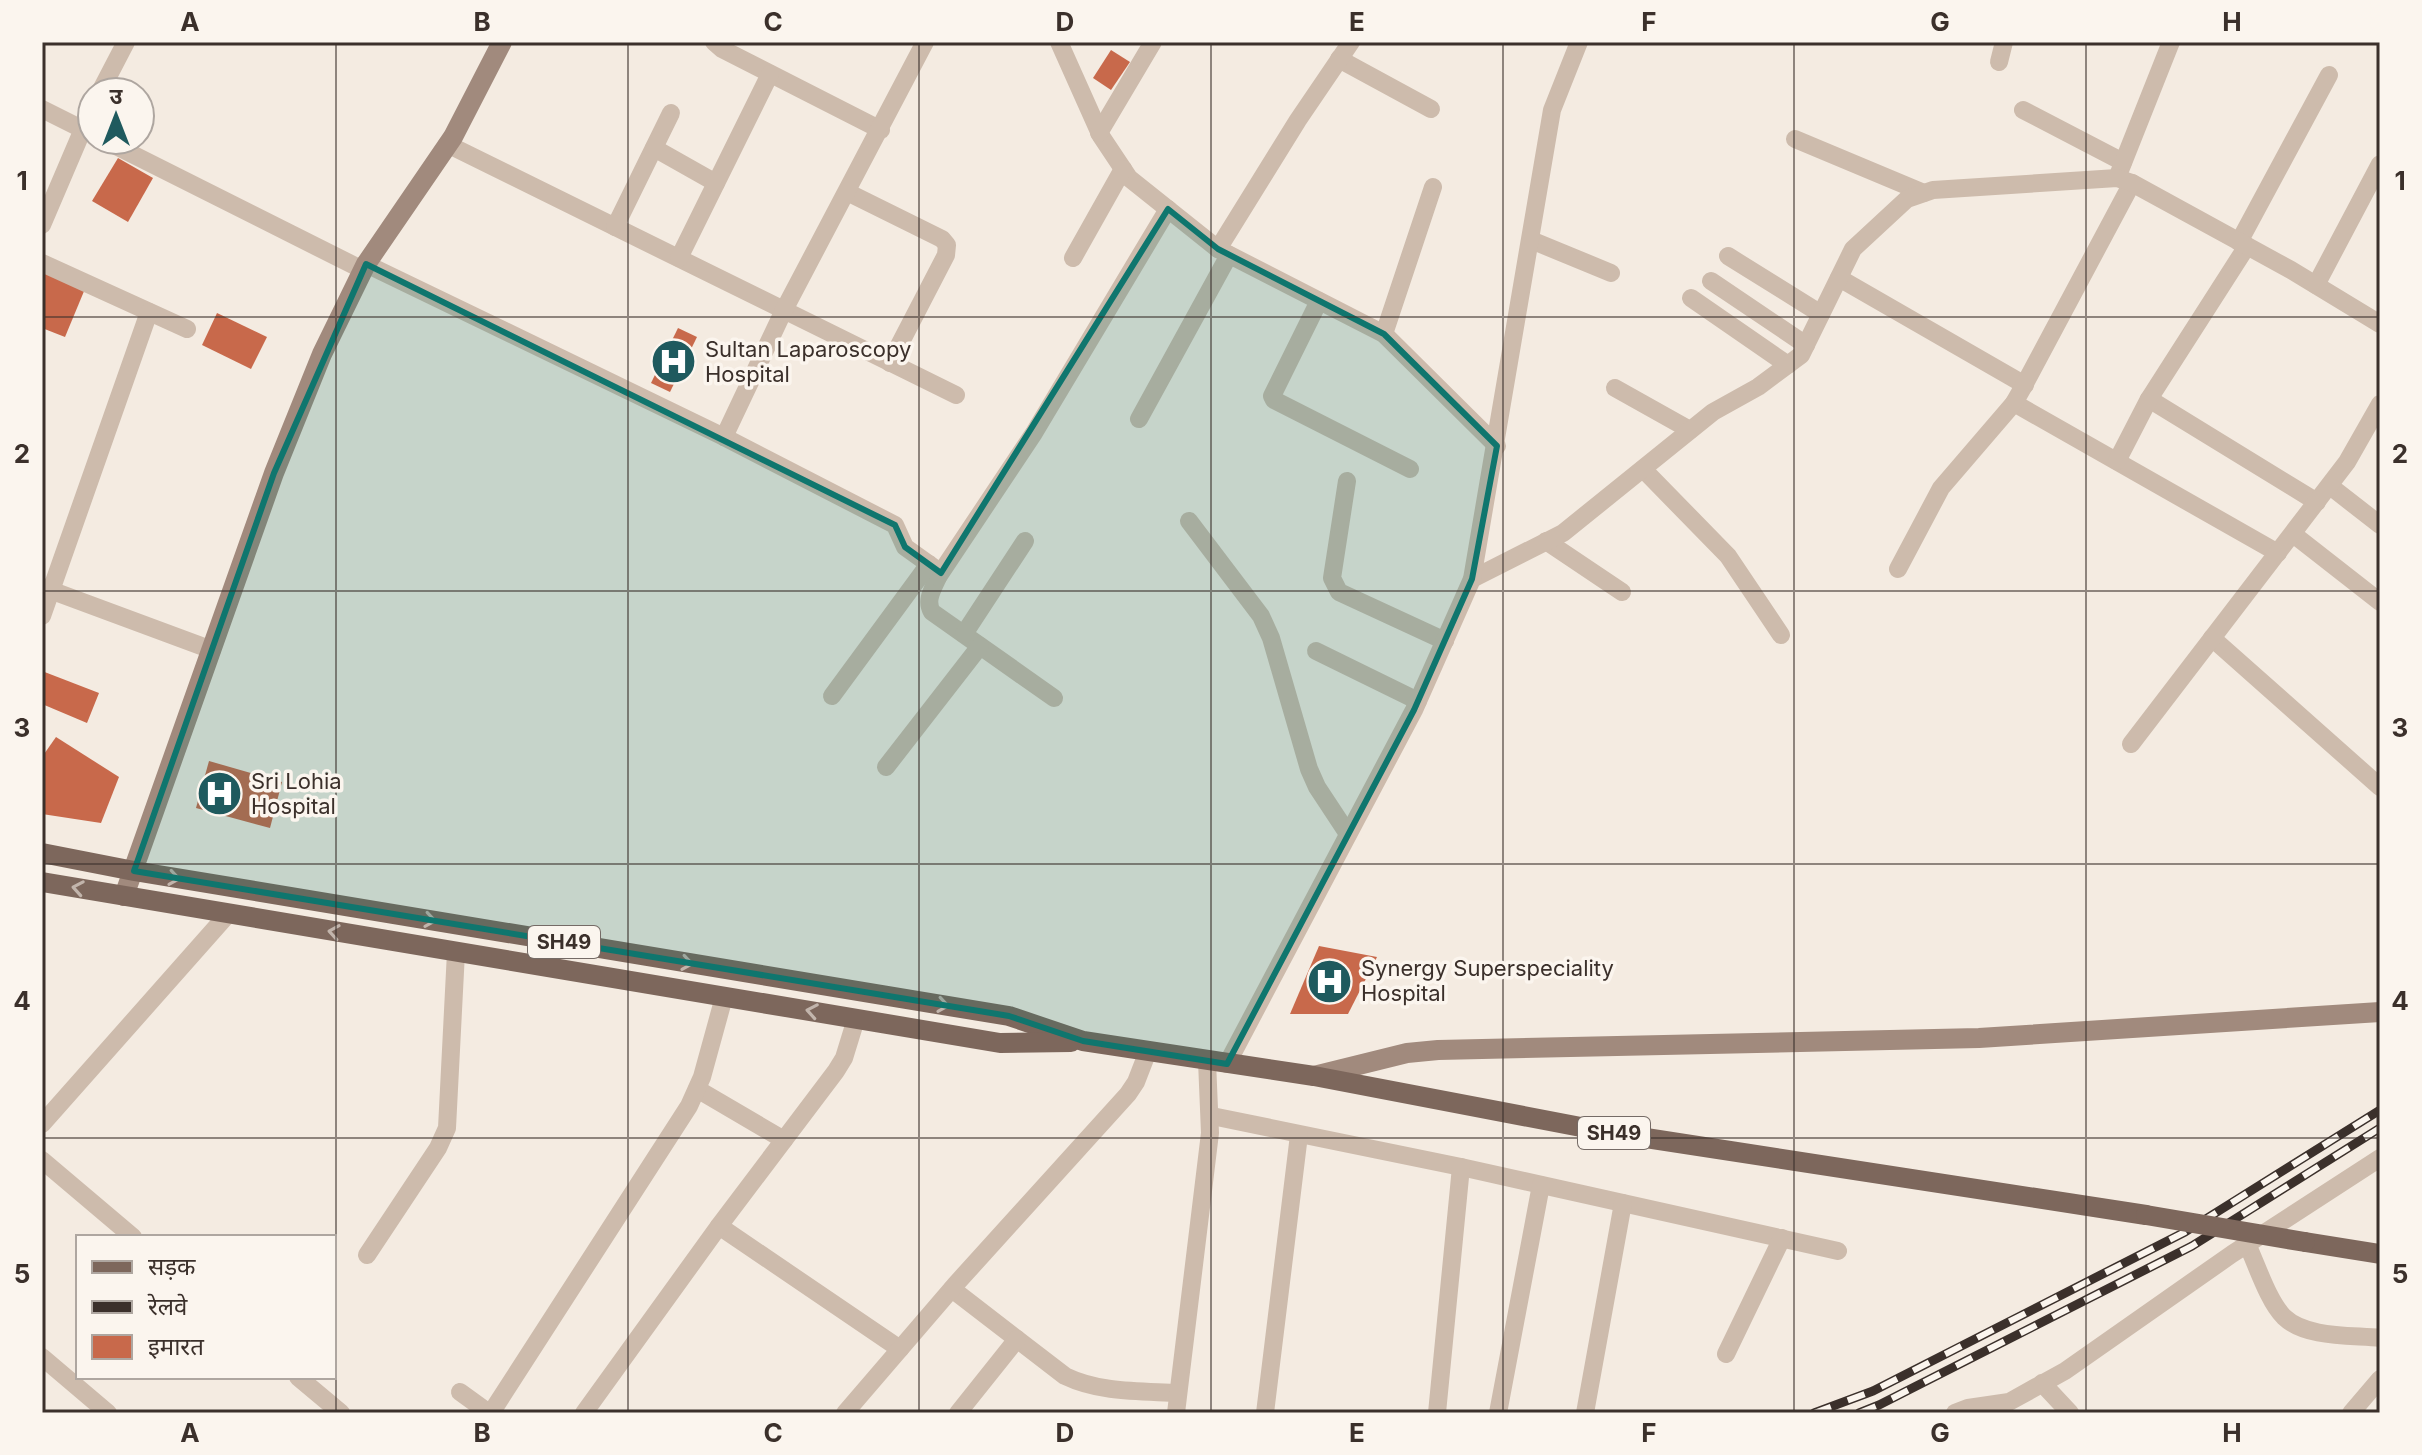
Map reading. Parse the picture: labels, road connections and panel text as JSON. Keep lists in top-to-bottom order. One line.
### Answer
{"streets":{"main road":["SH49"]},"places":{"hospital":["Sultan Laparoscopy Hospital","Sri Lohia Hospital","Synergy Superspeciality Hospital"]},"legend":["सड़क","रेलवे","इमारत"],"north":"top","grid":{"columns":["A","B","C","D","E","F","G","H"],"rows":["1","2","3","4","5"]}}
